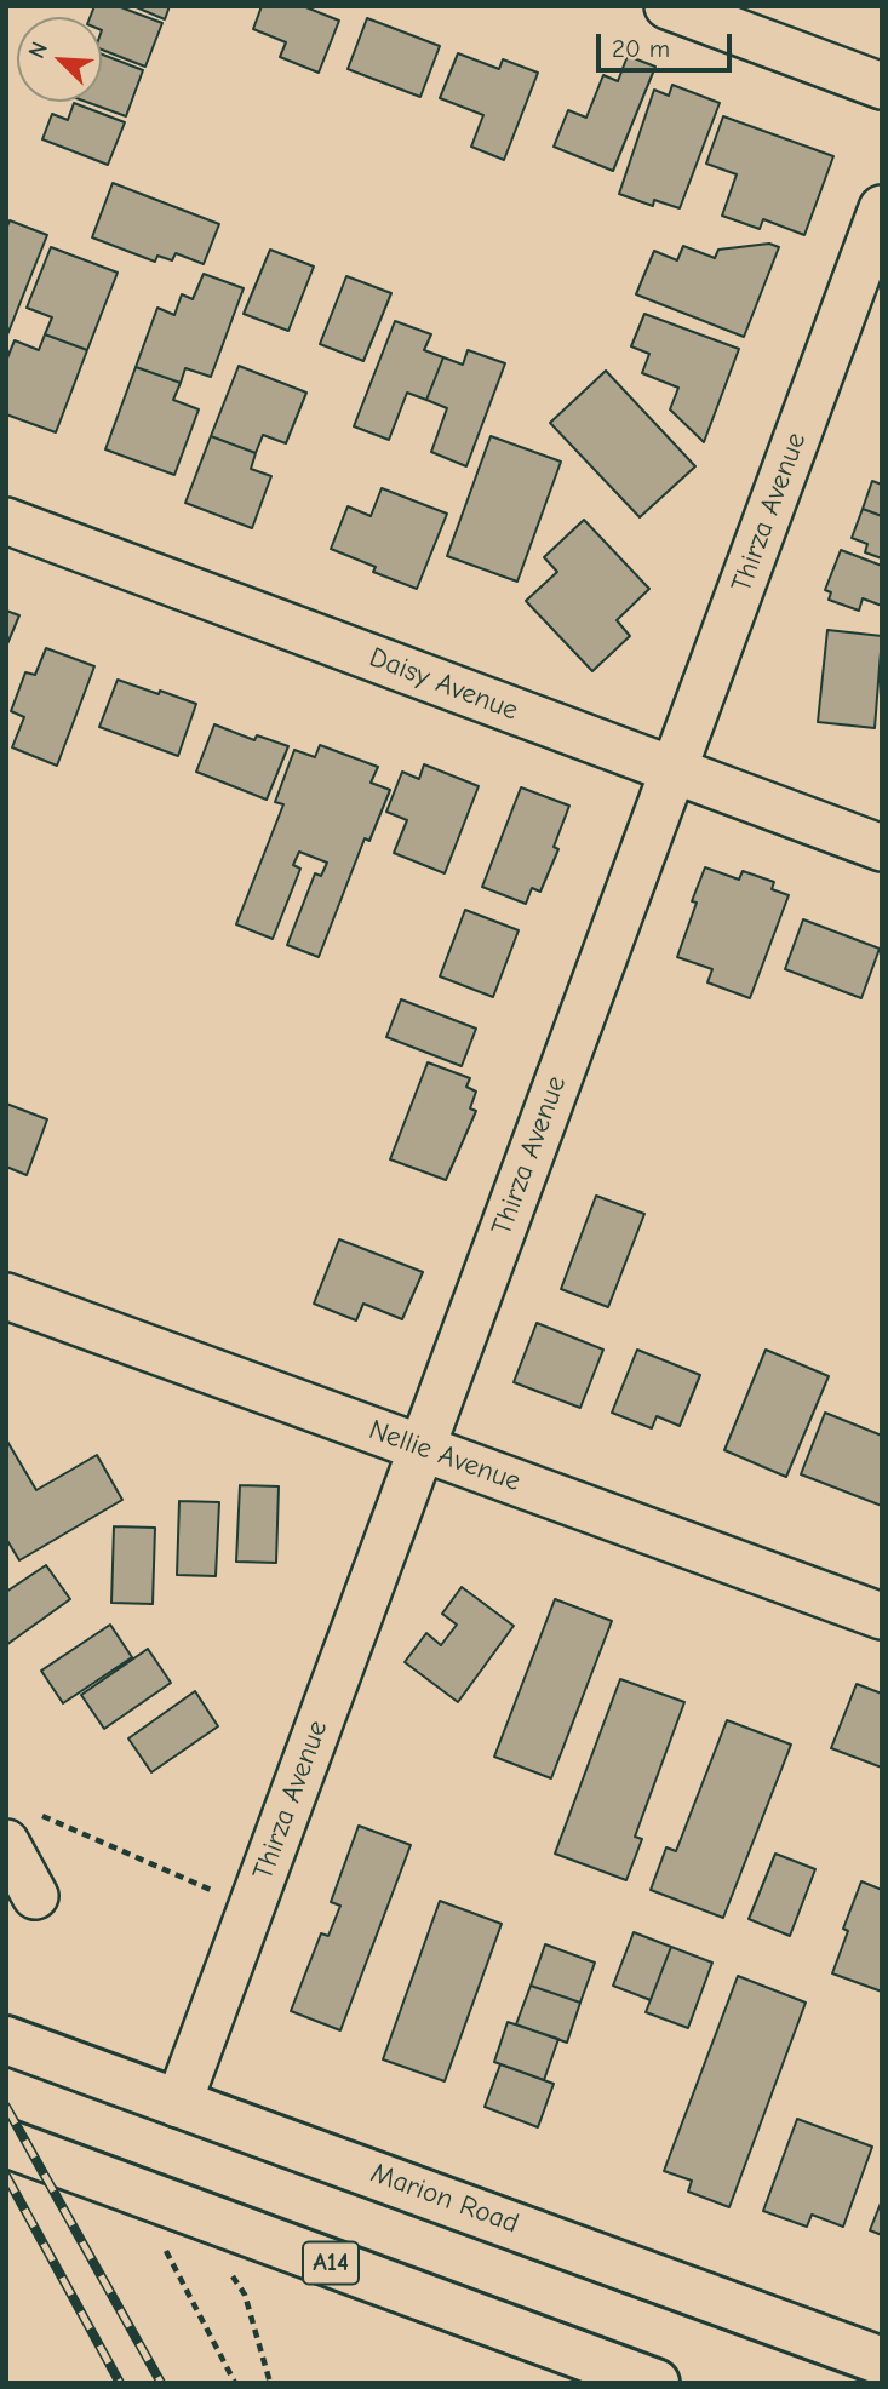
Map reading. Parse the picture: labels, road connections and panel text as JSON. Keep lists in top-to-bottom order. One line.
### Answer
{"streets":{"main road":["Marion Road","A14"],"street":["Thirza Avenue","Daisy Avenue","Nellie Avenue"]},"crossings":[["Thirza Avenue","Daisy Avenue"],["Thirza Avenue","Nellie Avenue"],["Thirza Avenue","Marion Road"]],"scale_bar":"20 m","north":"top left"}
